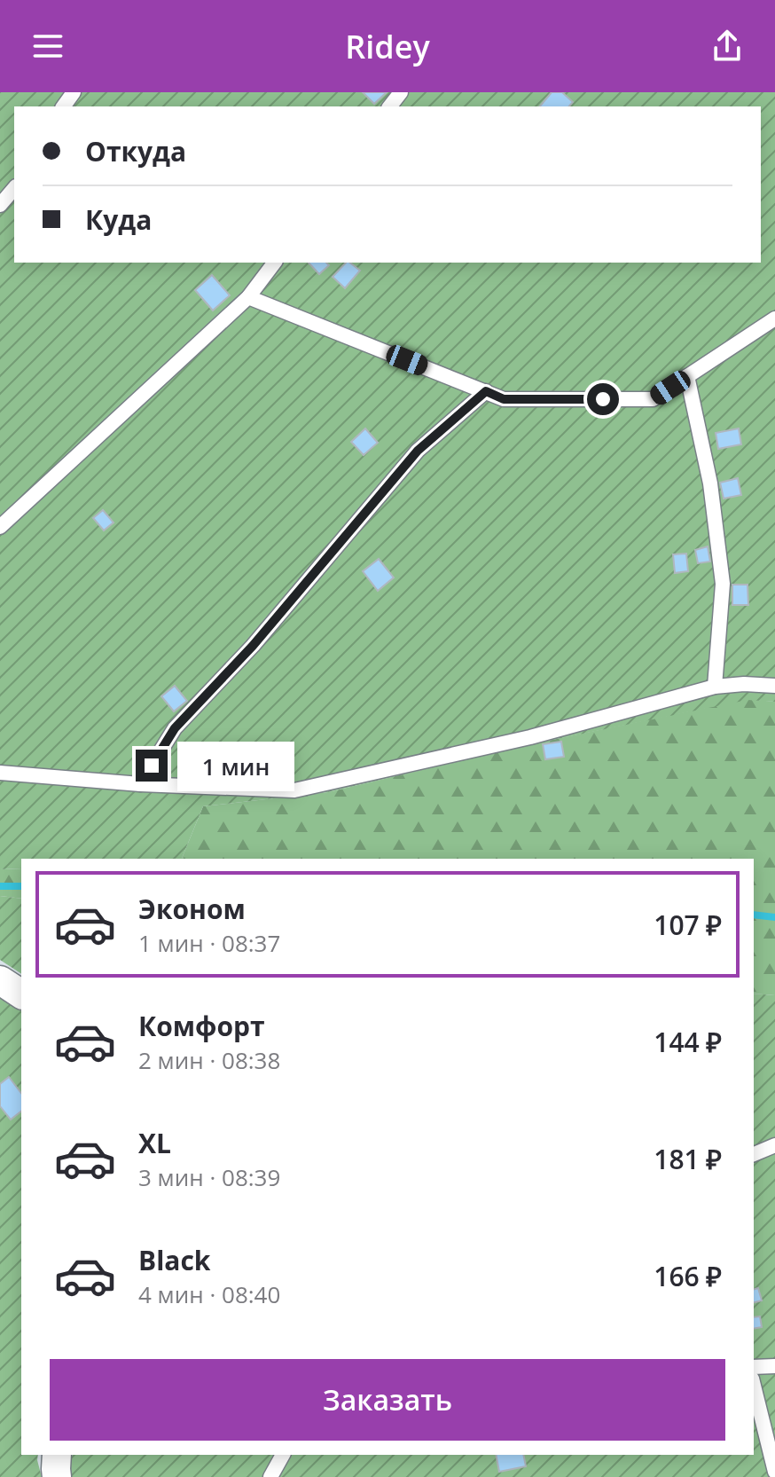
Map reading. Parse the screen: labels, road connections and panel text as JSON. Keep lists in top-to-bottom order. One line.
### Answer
{"page":{"header":"Ridey","banner":["Откуда","Куда"],"bubble":"1 мин","list":[{"name":"Эконом","note":"1 мин · 08:37","value":"107 ₽"},{"name":"Комфорт","note":"2 мин · 08:38","value":"144 ₽"},{"name":"XL","note":"3 мин · 08:39","value":"181 ₽"},{"name":"Black","note":"4 мин · 08:40","value":"166 ₽"}],"buttons":"Заказать"}}
